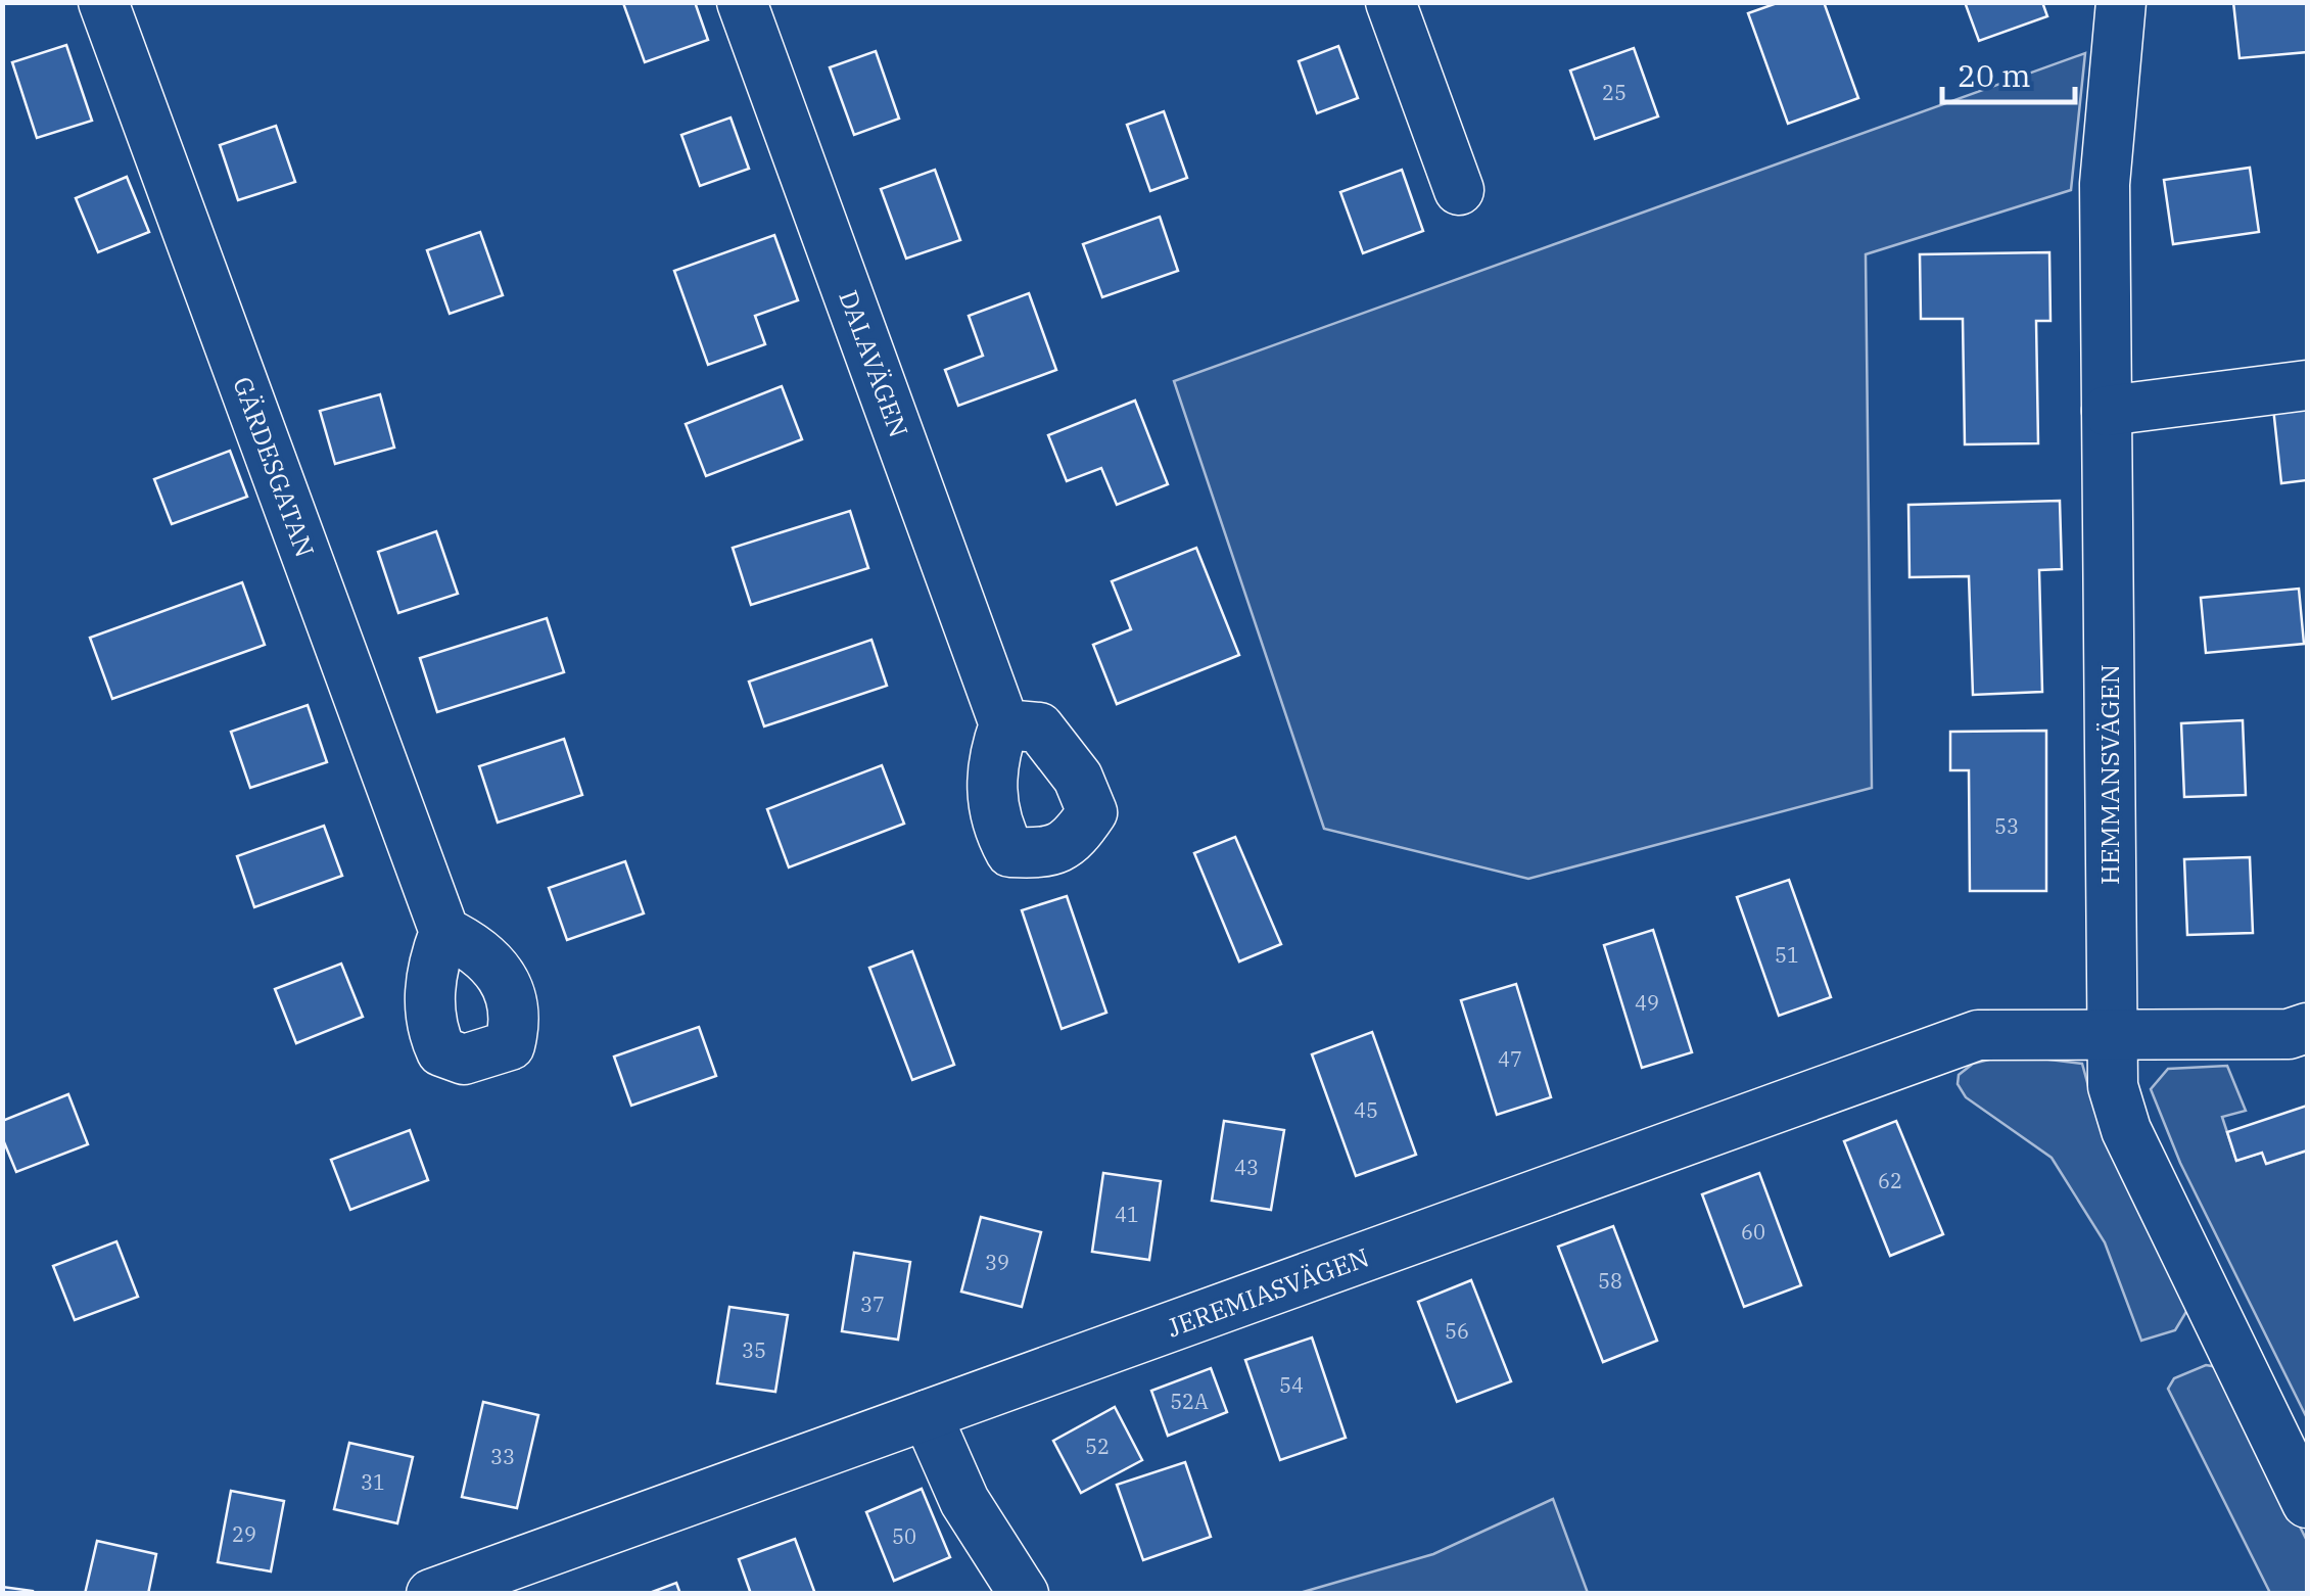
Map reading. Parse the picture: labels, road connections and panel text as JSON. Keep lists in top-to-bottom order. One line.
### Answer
{"streets":{"street":["DALAVÄGEN","GÄRDESGATAN","HEMMANSVÄGEN","JEREMIASVÄGEN"]},"crossings":[["HEMMANSVÄGEN","JEREMIASVÄGEN"]],"house_numbers":["25","53","51","49","47","45","43","62","41","60","39","58","37","56","35","54","52A","52","33","31","29","50"],"scale_bar":"20 m"}
